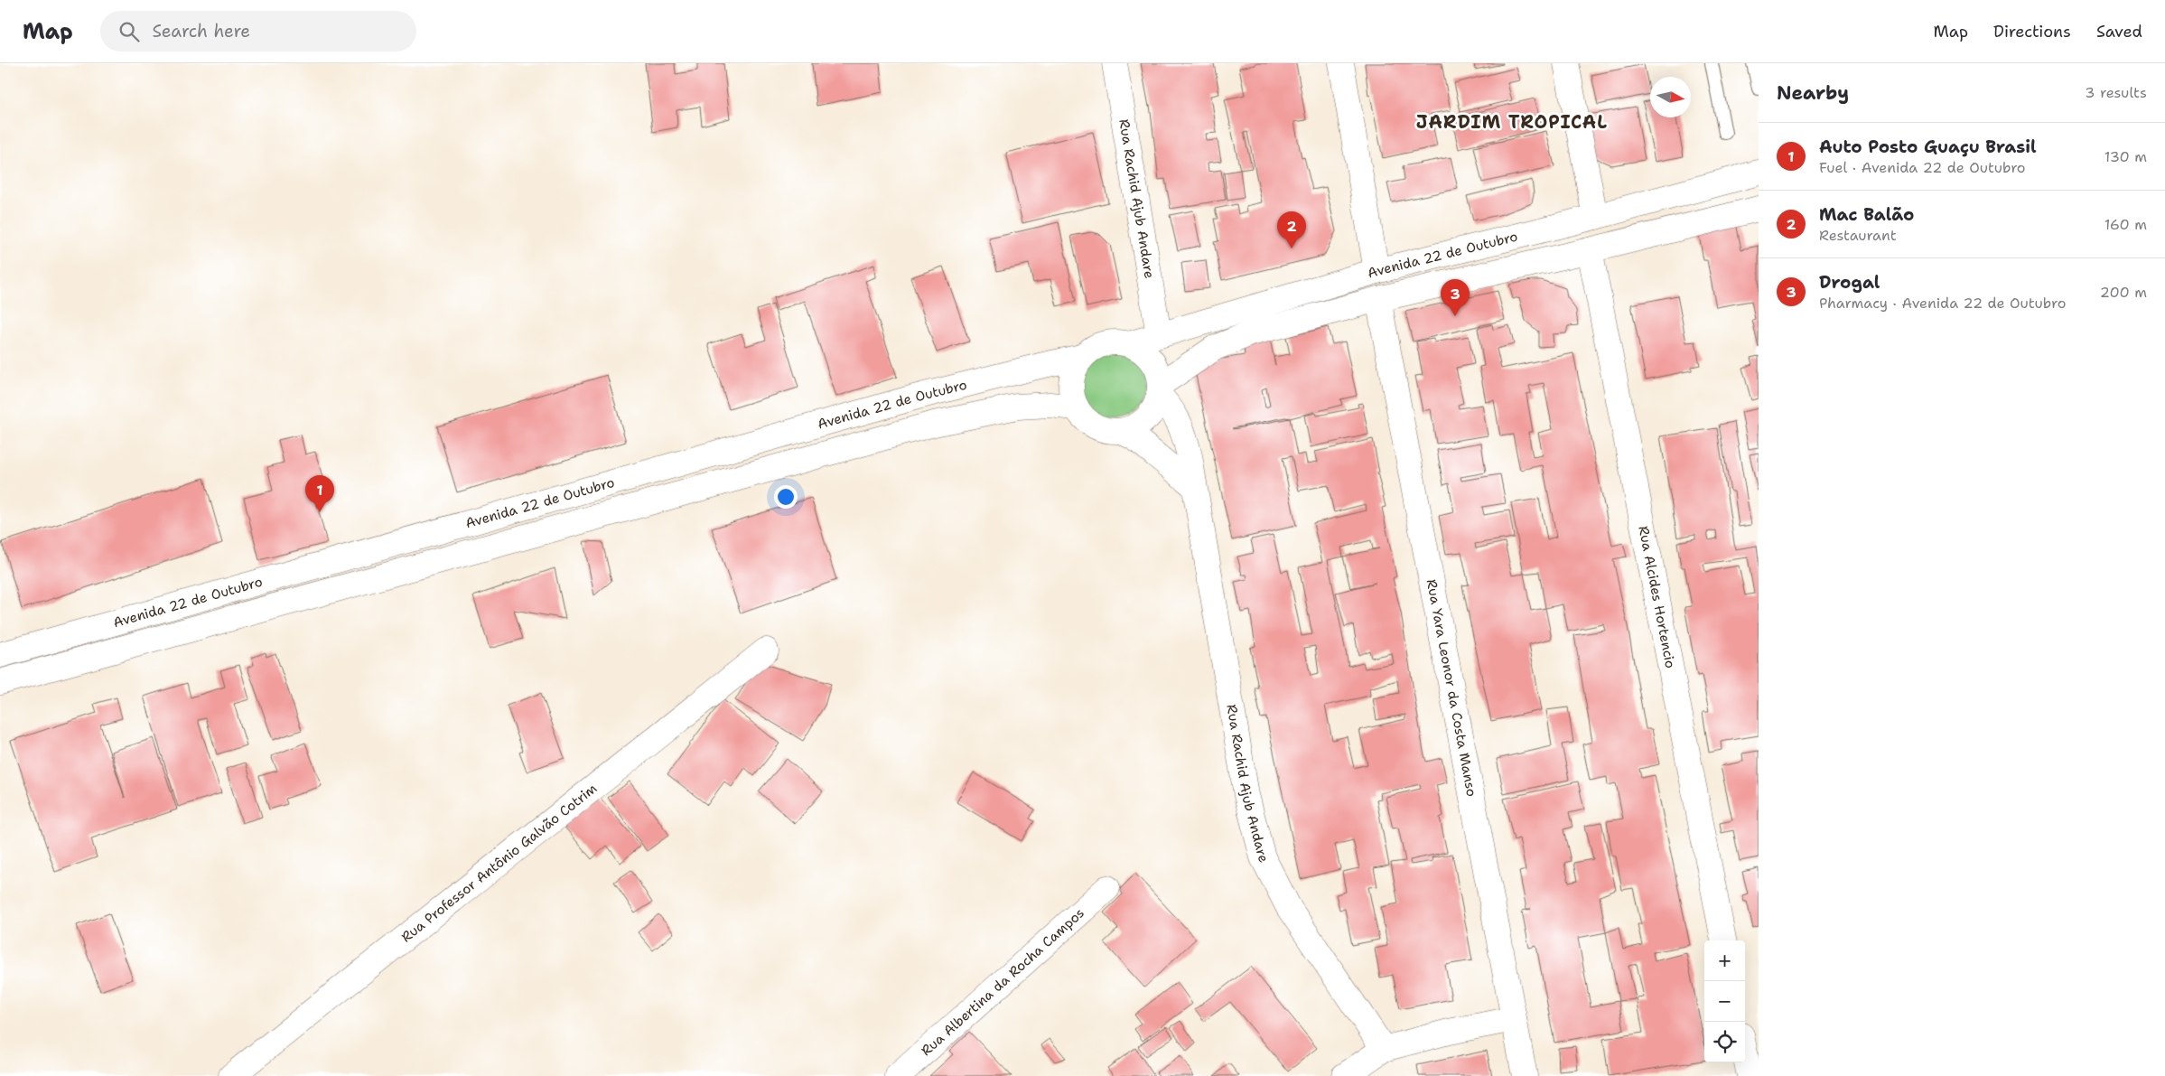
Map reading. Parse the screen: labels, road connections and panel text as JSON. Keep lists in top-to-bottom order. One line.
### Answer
{"streets":{"street":["Rua Rachid Ajub Andare","Avenida 22 de Outubro","Rua Alcides Hortencio","Rua Yara Leonor da Costa Manso","Rua Professor Antônio Galvão Cotrim","Rua Albertina da Rocha Campos"]},"crossings":[["Rua Rachid Ajub Andare","Avenida 22 de Outubro"],["Avenida 22 de Outubro","Rua Alcides Hortencio"],["Avenida 22 de Outubro","Rua Yara Leonor da Costa Manso"]],"districts":["JARDIM TROPICAL"],"north":"right","page":{"header":"Map","search":"Search here","nav":["Map","Directions","Saved"],"heading":["Nearby","3 results"],"list":[{"mark":"1","name":"Auto Posto Guaçu Brasil","note":"Fuel · Avenida 22 de Outubro","value":"130 m"},{"mark":"2","name":"Mac Balão","note":"Restaurant","value":"160 m"},{"mark":"3","name":"Drogal","note":"Pharmacy · Avenida 22 de Outubro","value":"200 m"}],"pins":["2","3","1"],"map_buttons":["+","−"]}}
